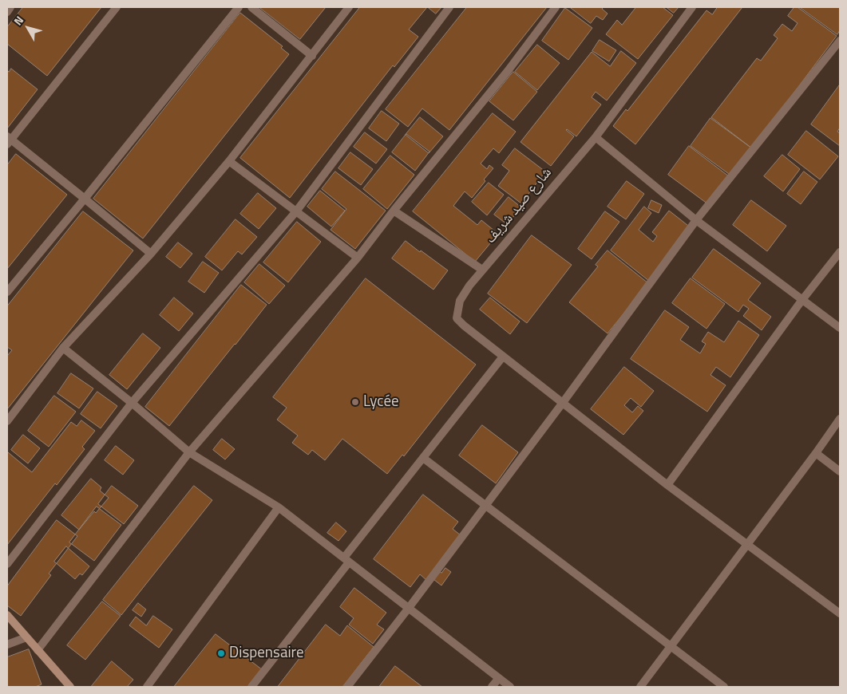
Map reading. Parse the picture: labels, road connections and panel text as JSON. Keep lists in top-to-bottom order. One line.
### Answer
{"streets":{"street":["شارع صيد شريف"]},"places":["Lycée","Dispensaire"],"north":"top left"}
